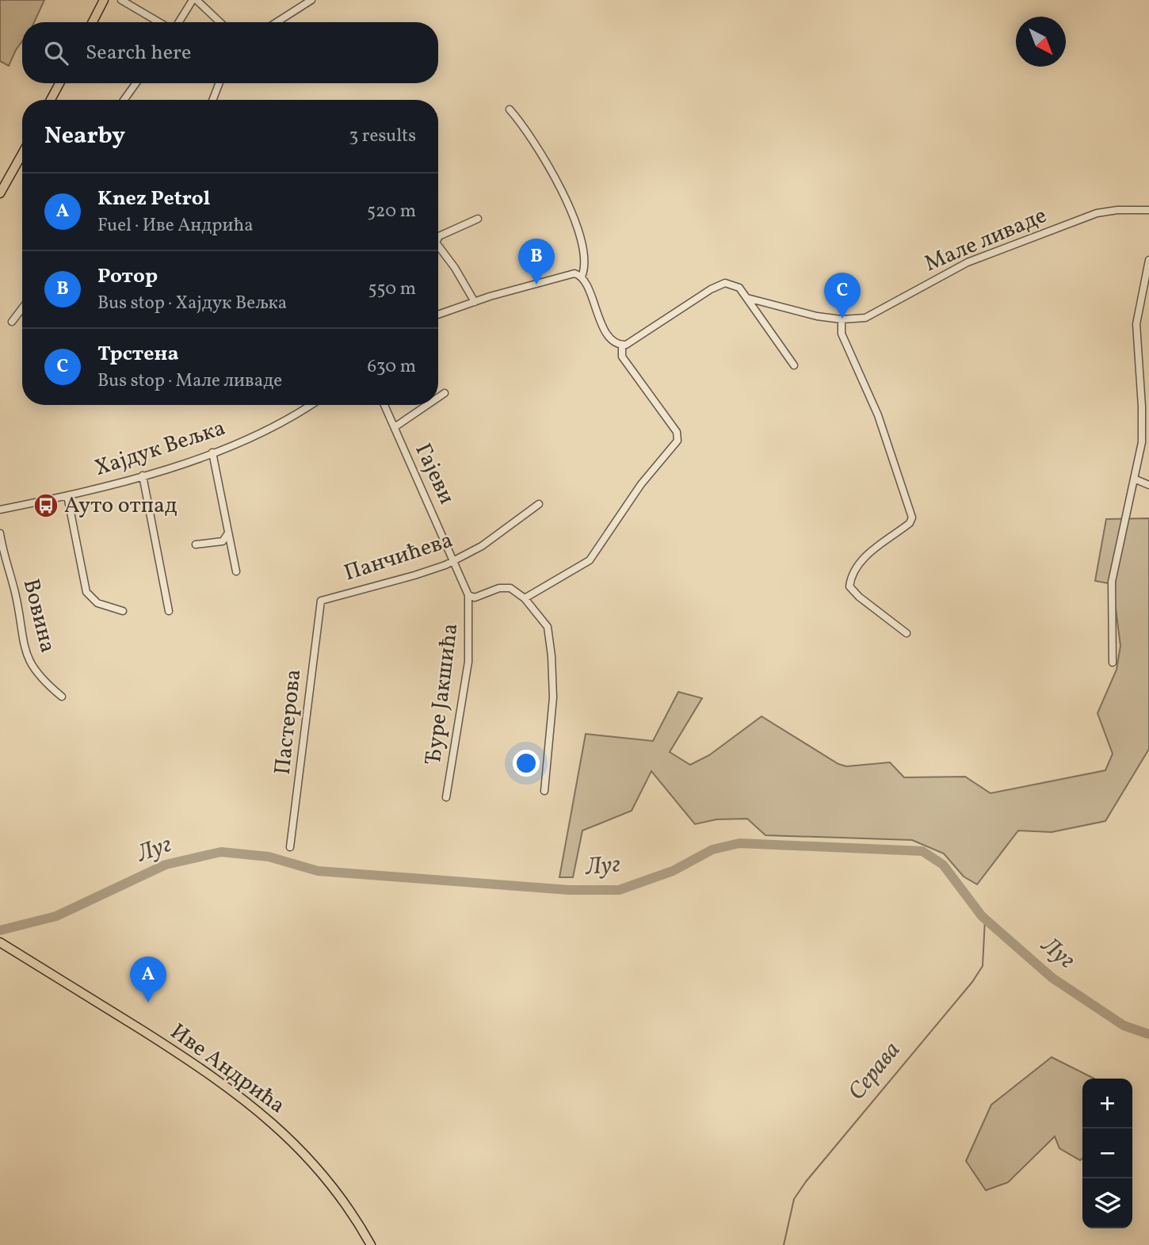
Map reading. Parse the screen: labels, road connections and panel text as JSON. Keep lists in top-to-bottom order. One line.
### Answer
{"streets":{"main road":["Иве Андрића"],"street":["Мале ливаде","Хајдук Вељка","Гајеви","Панчићева","Вовина","Ђуре Јакшића","Пастерова"]},"crossings":[["Гајеви","Панчићева"],["Гајеви","Ђуре Јакшића"],["Панчићева","Пастерова"]],"water":["Луг","Серава"],"places":{"bus stop":["Ауто отпад"]},"north":"bottom right","page":{"search":"Search here","heading":["Nearby","3 results"],"list":[{"mark":"A","name":"Knez Petrol","note":"Fuel · Иве Андрића","value":"520 m"},{"mark":"B","name":"Ротор","note":"Bus stop · Хајдук Вељка","value":"550 m"},{"mark":"C","name":"Трстена","note":"Bus stop · Мале ливаде","value":"630 m"}],"pins":["B","C","A"],"map_buttons":["+","−"]}}
